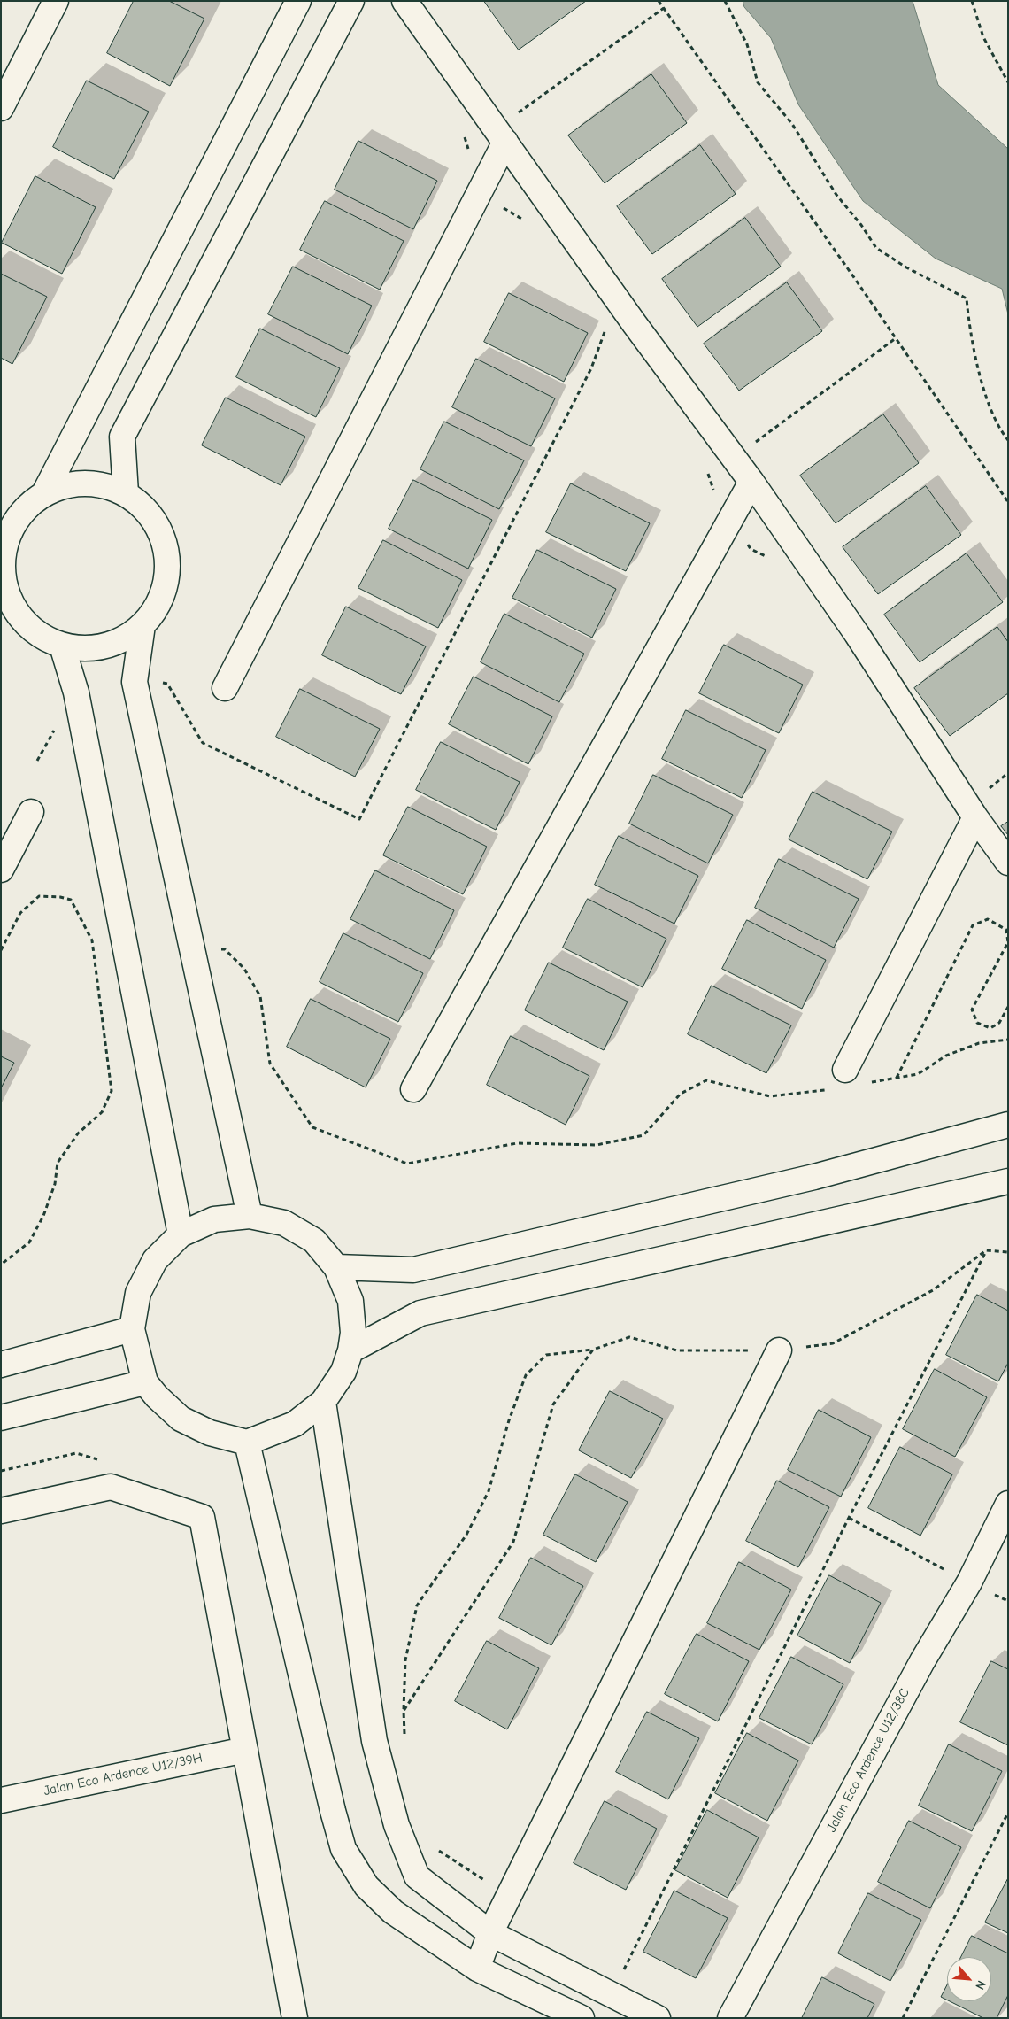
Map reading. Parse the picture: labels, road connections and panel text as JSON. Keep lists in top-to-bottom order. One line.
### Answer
{"streets":{"street":["Jalan Eco Ardence U12/38C","Jalan Eco Ardence U12/39H"]},"north":"bottom right"}
